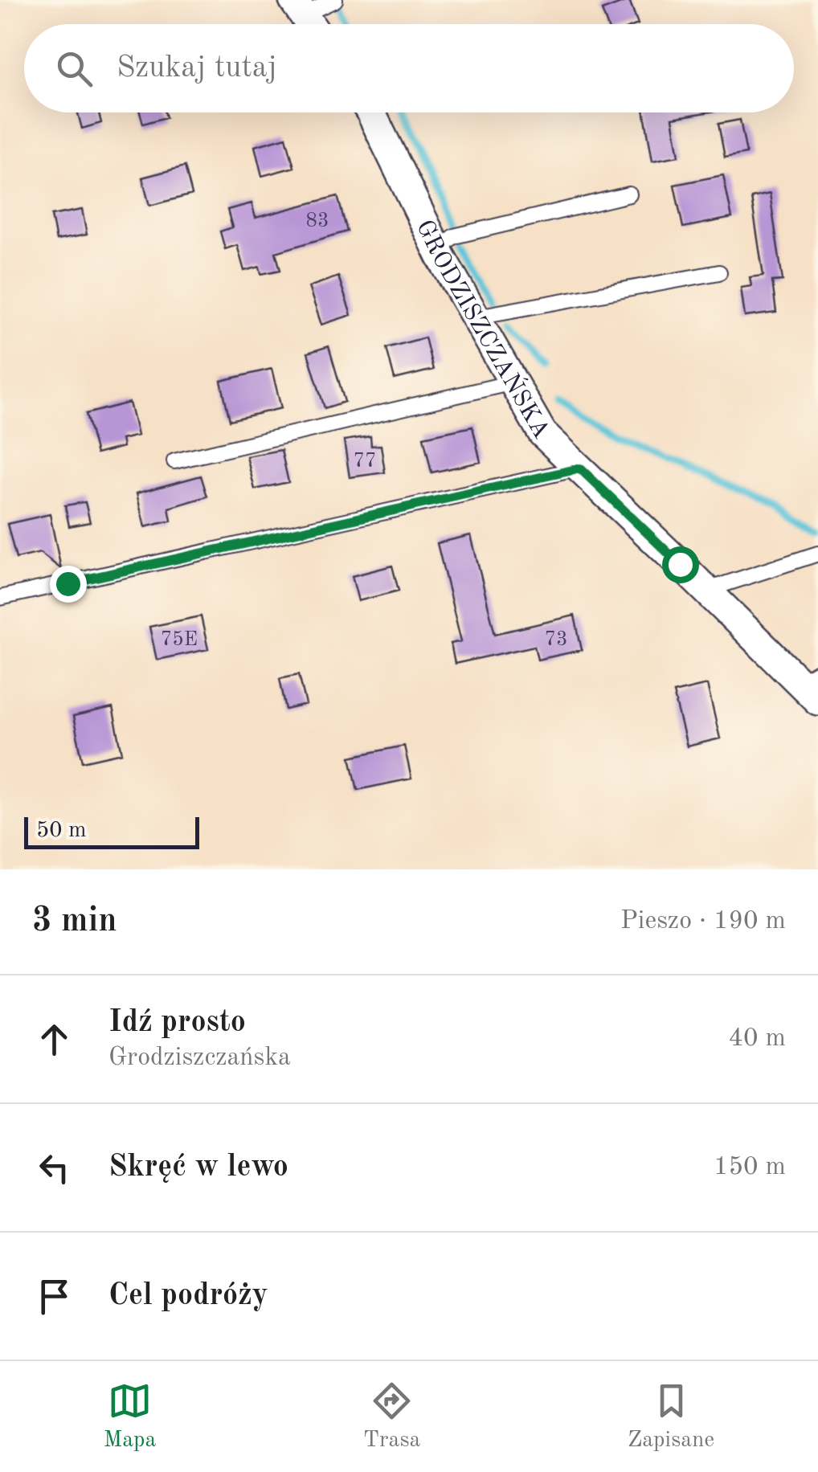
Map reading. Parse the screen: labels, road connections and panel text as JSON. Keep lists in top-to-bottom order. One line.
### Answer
{"streets":{"street":["GRODZISZCZAŃSKA"]},"house_numbers":["83","77","75E","73"],"scale_bar":"50 m","page":{"search":"Szukaj tutaj","scale":"50 m","heading":["3 min","Pieszo · 190 m"],"list":[["Idź prosto","Grodziszczańska","40 m"],["Skręć w lewo","150 m"],"Cel podróży"],"nav":["Mapa","Trasa","Zapisane"]}}
